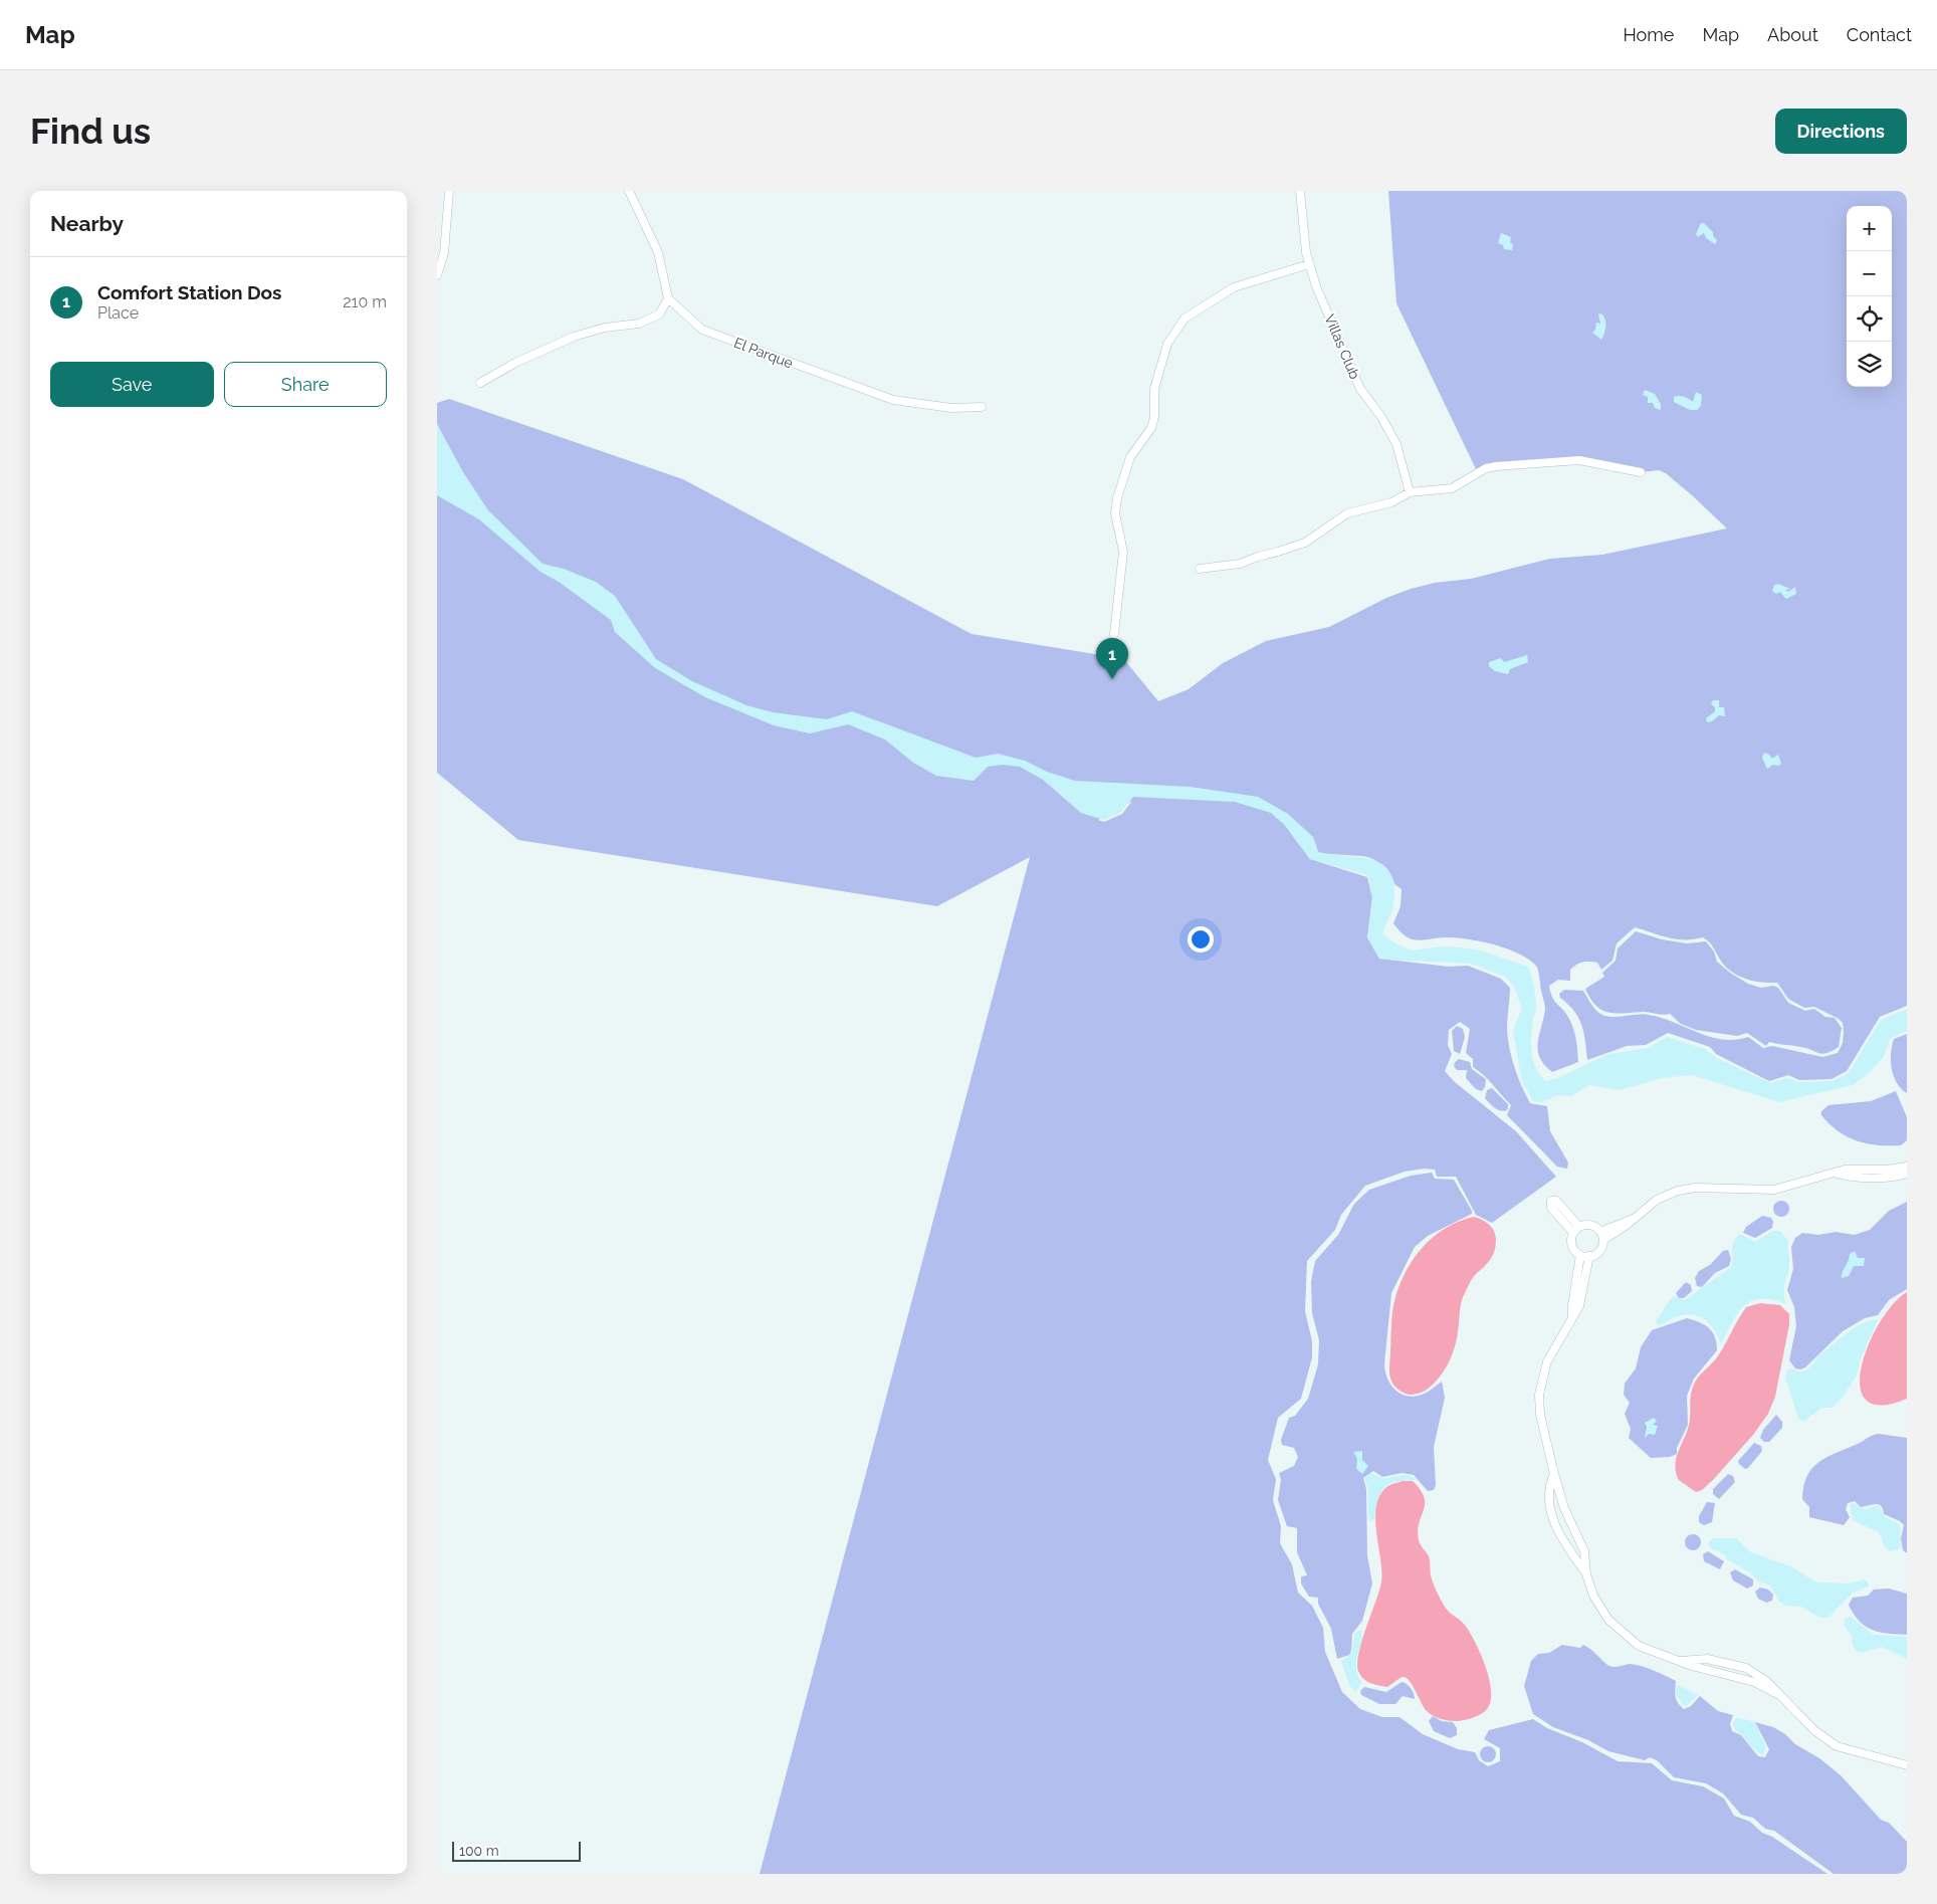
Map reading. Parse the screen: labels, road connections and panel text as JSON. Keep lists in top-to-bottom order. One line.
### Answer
{"streets":{"street":["Villas Club","El Parque"]},"scale_bar":"100 m","page":{"header":"Map","nav":["Home","Map","About","Contact"],"buttons":["Directions",["Save","Share"]],"title":"Find us","heading":"Nearby","map_buttons":["+","−"],"list":[{"mark":"1","name":"Comfort Station Dos","note":"Place","value":"210 m"}],"pins":"1","scale":"100 m"}}
